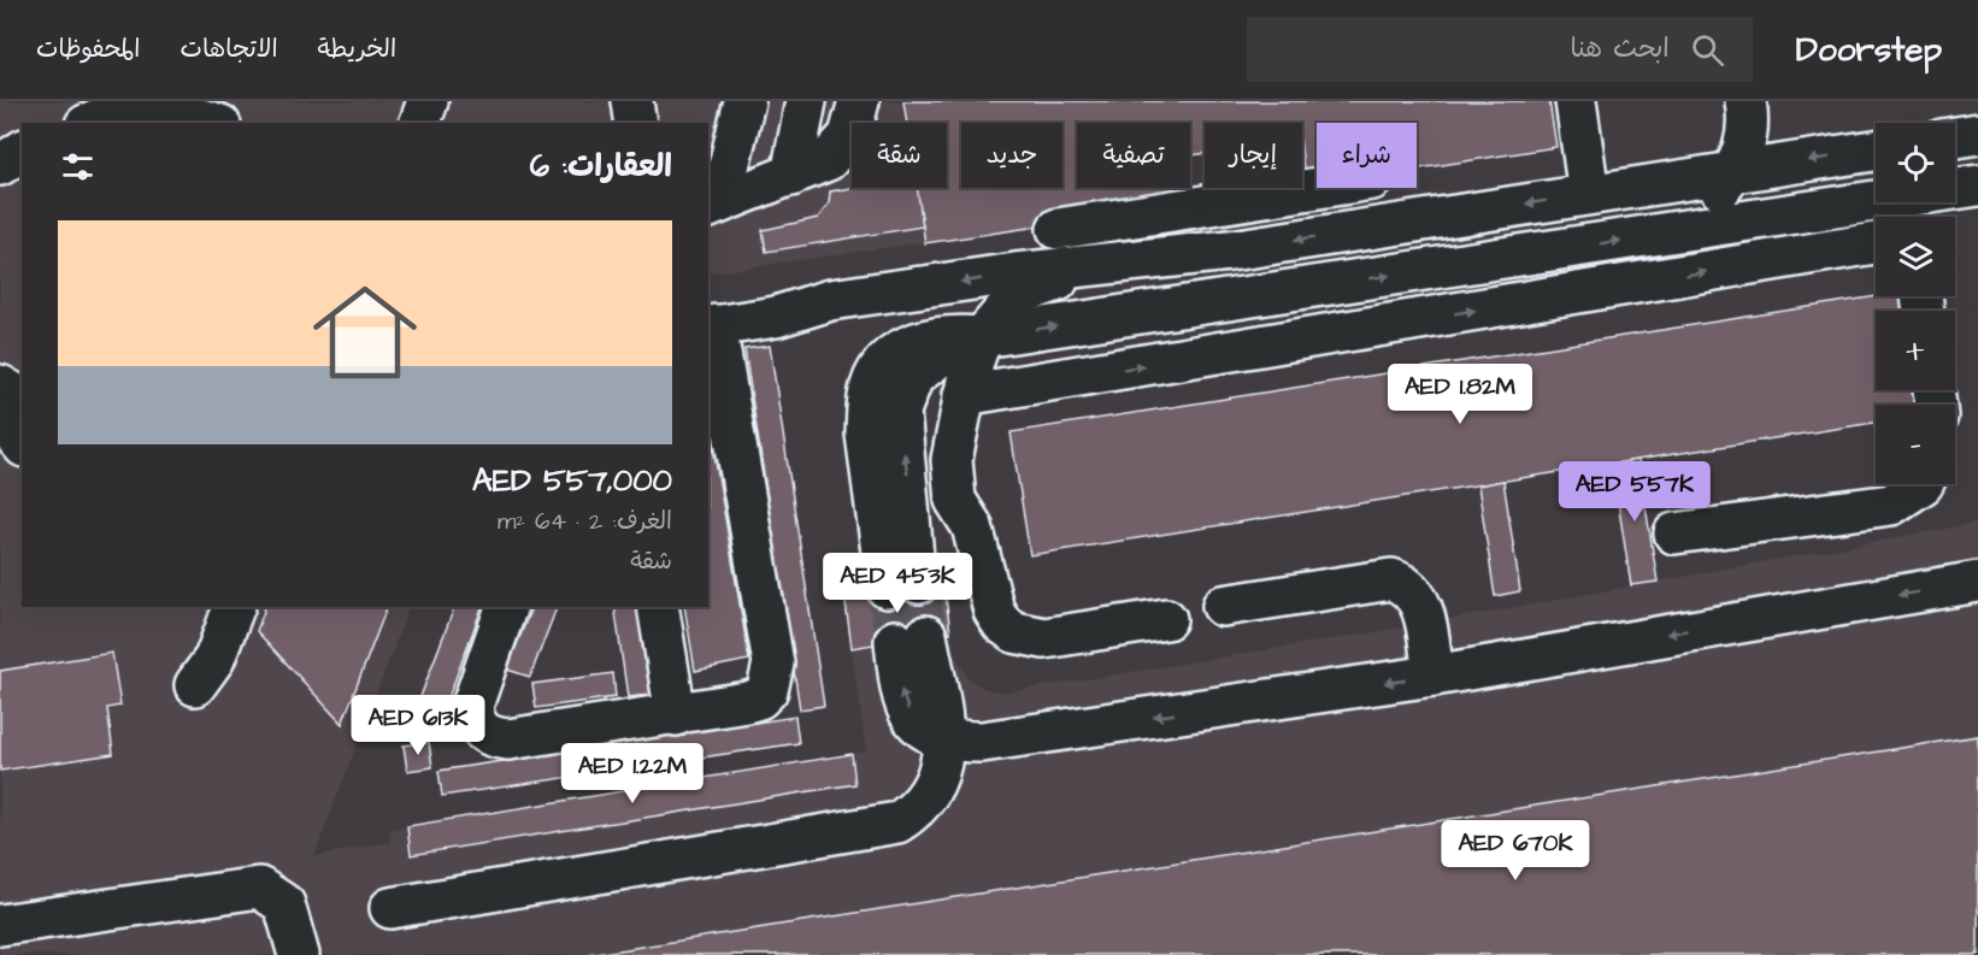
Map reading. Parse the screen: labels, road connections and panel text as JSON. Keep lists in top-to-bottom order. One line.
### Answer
{"page":{"header":"Doorstep","search":"ابحث هنا","nav":["الخريطة","الاتجاهات","المحفوظات"],"map_buttons":["+","−"],"chip":["شراء","إيجار","تصفية","جديد","شقة"],"heading":"العقارات: 6","list":[{"name":"AED 557,000","note":"الغرف: 2 · 64 m² · شقة"}],"price":["AED 1.82M","AED 557K","AED 453K","AED 613K","AED 1.22M","AED 670K"]}}
